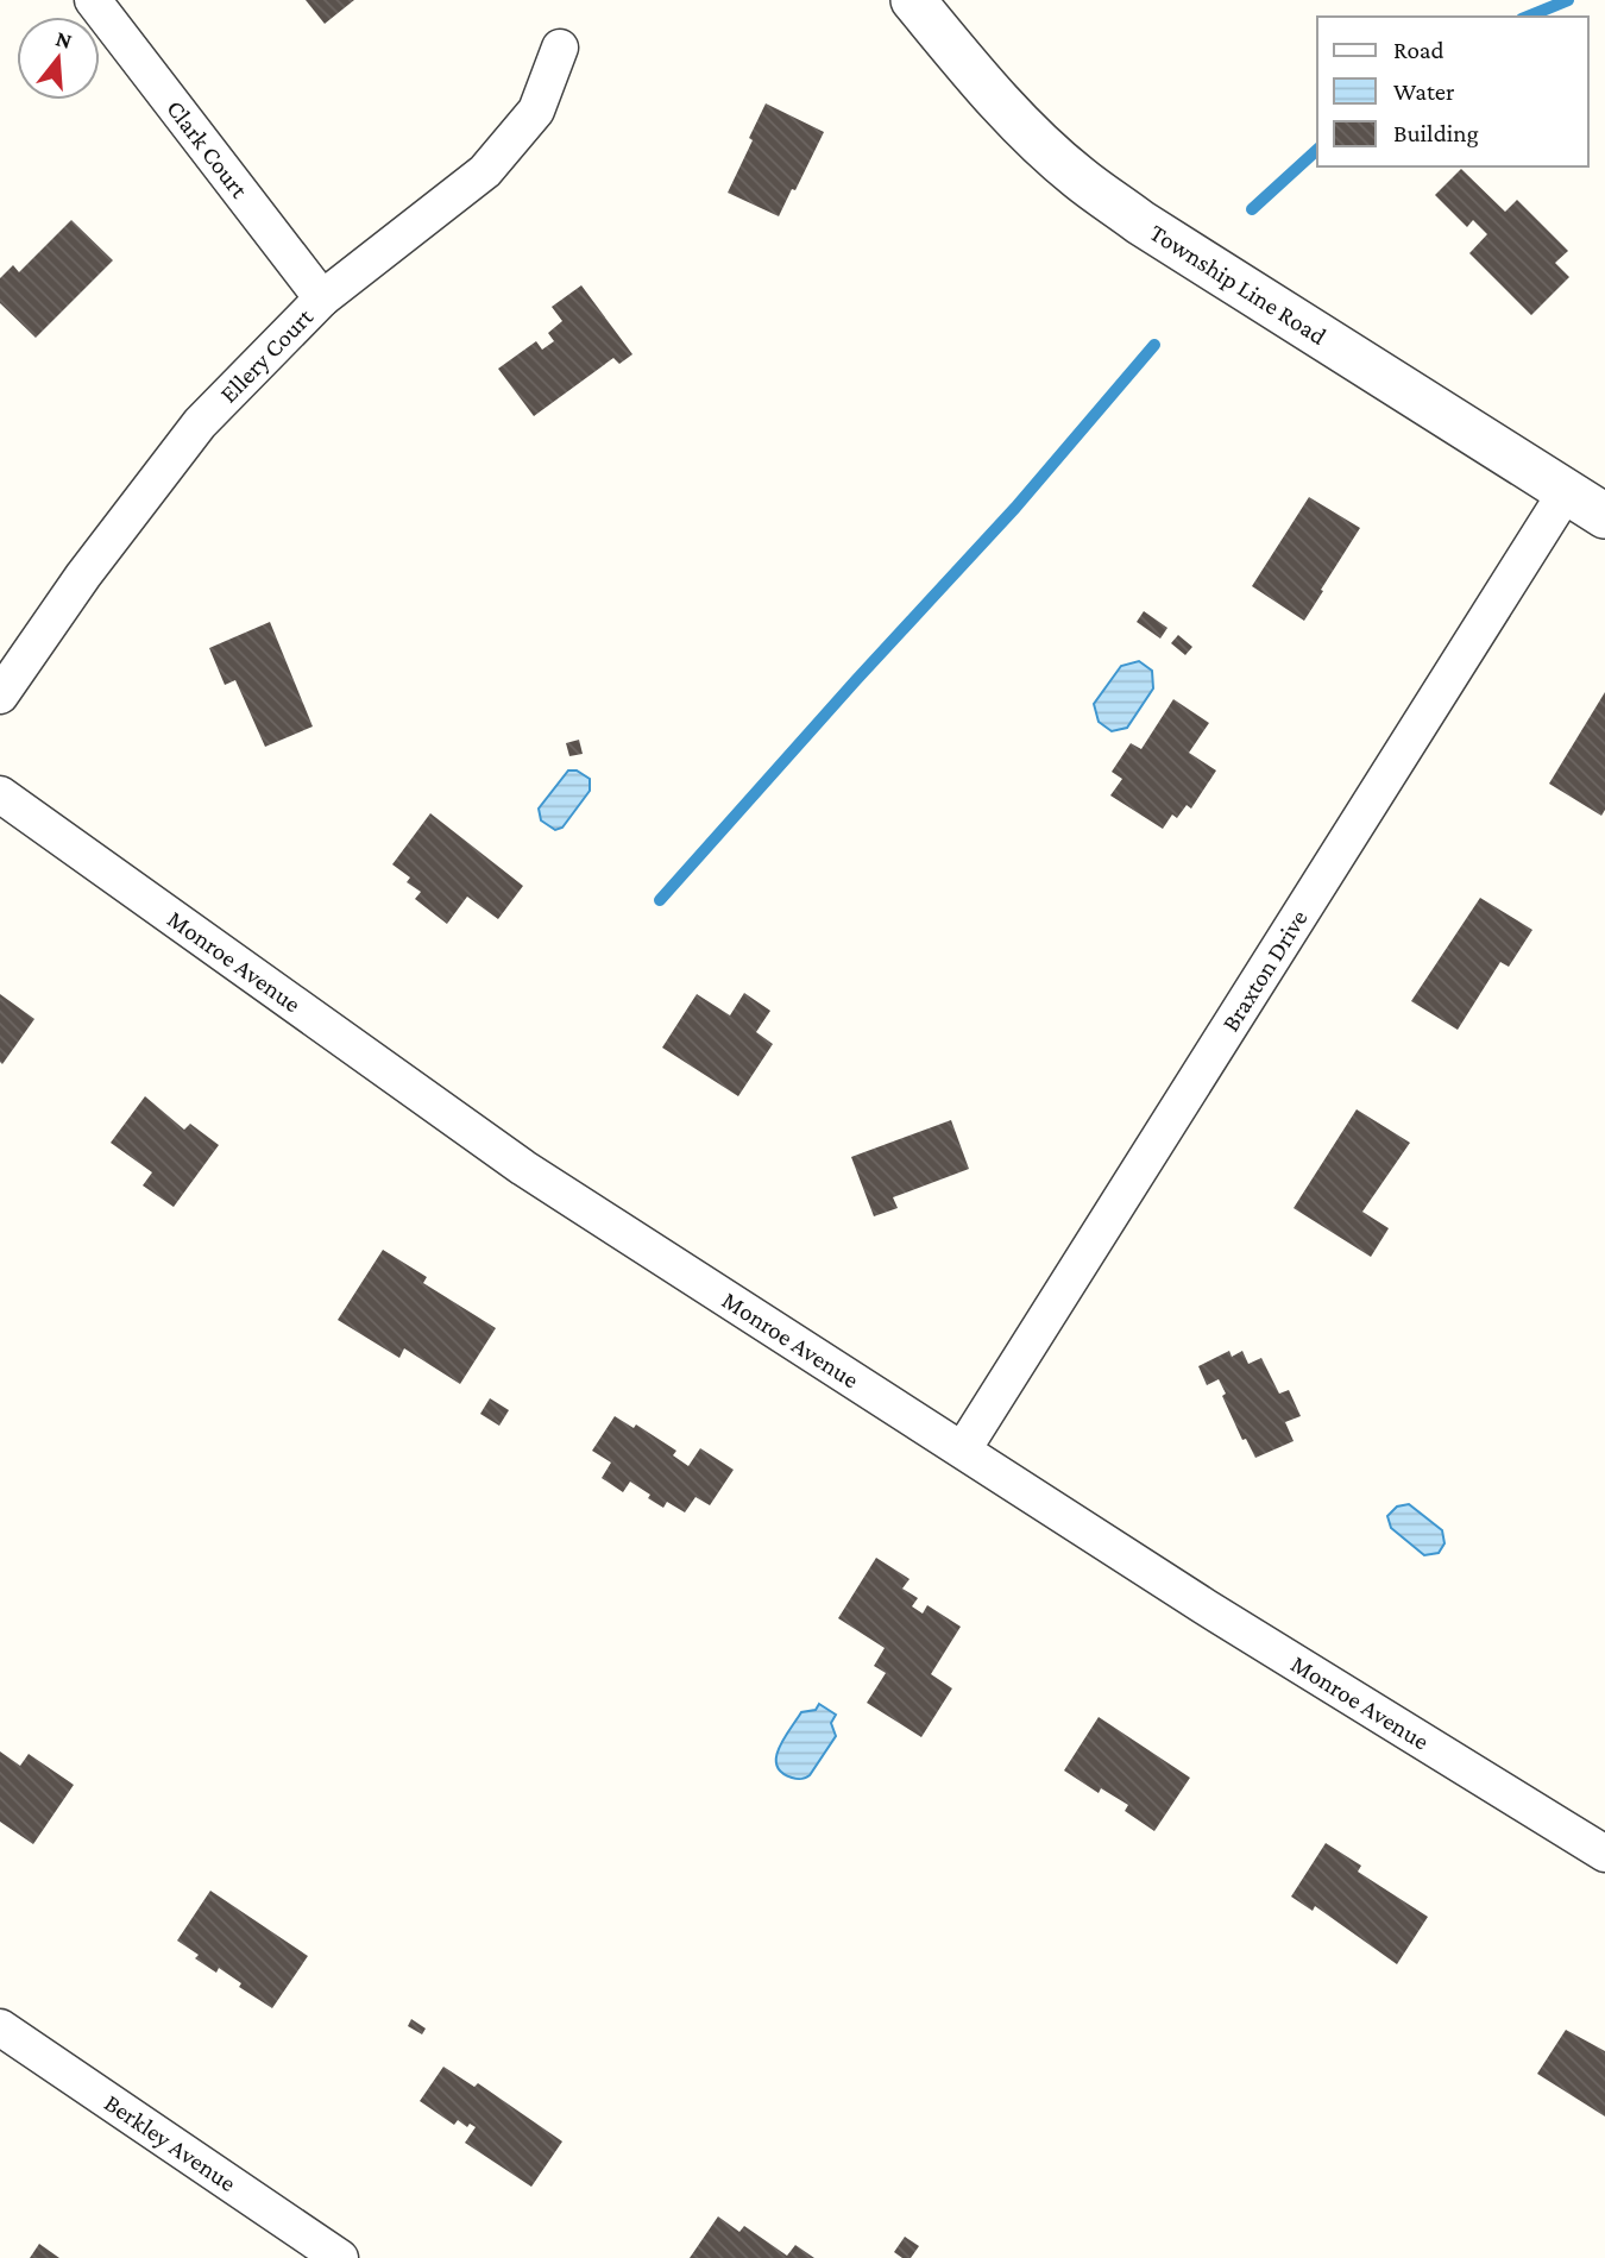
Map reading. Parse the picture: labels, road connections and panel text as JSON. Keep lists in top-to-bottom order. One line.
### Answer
{"streets":{"street":["Clark Court","Township Line Road","Ellery Court","Monroe Avenue","Braxton Drive","Berkley Avenue"]},"crossings":[["Clark Court","Ellery Court"],["Township Line Road","Braxton Drive"],["Monroe Avenue","Braxton Drive"]],"legend":["Road","Water","Building"],"north":"top"}
